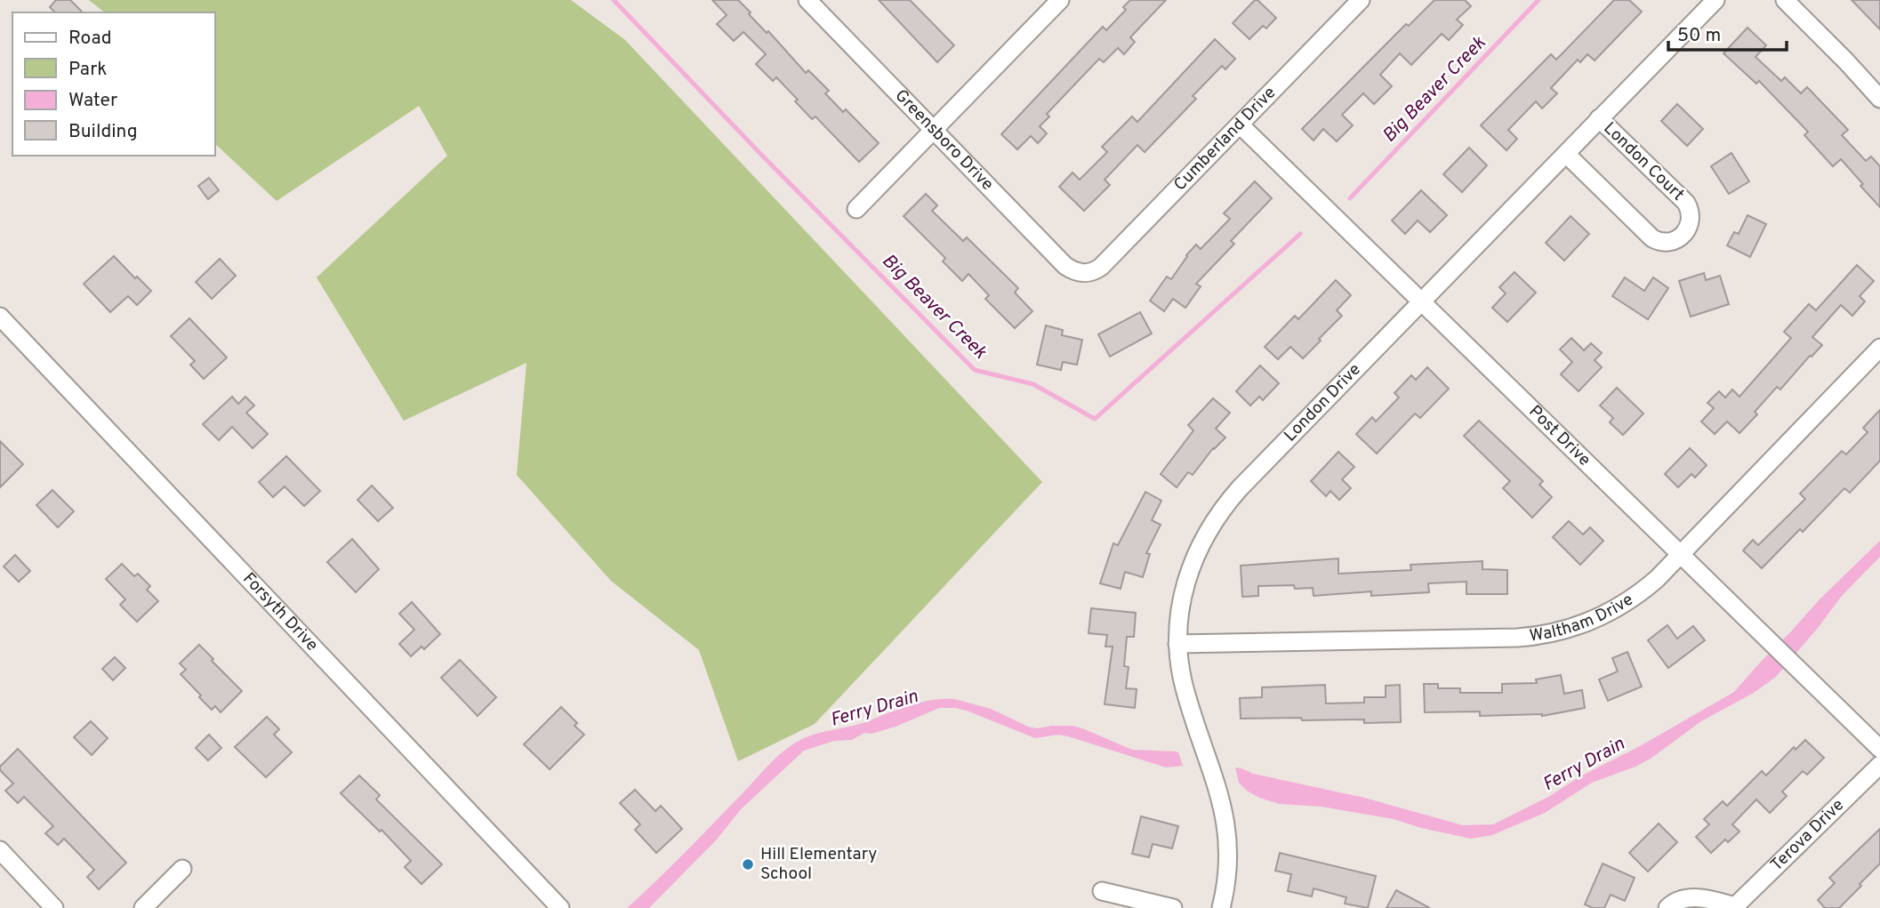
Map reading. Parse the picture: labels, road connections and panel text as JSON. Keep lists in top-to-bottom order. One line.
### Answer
{"streets":{"street":["Cumberland Drive","Greensboro Drive","London Court","London Drive","Post Drive","Forsyth Drive","Waltham Drive","Terova Drive"]},"crossings":[["Cumberland Drive","Greensboro Drive"],["Cumberland Drive","Post Drive"],["London Court","London Drive"],["London Drive","Post Drive"],["London Drive","Waltham Drive"],["Post Drive","Waltham Drive"]],"water":["Big Beaver Creek","Ferry Drain"],"places":["Hill Elementary School"],"legend":["Road","Park","Water","Building"],"scale_bar":"50 m"}
